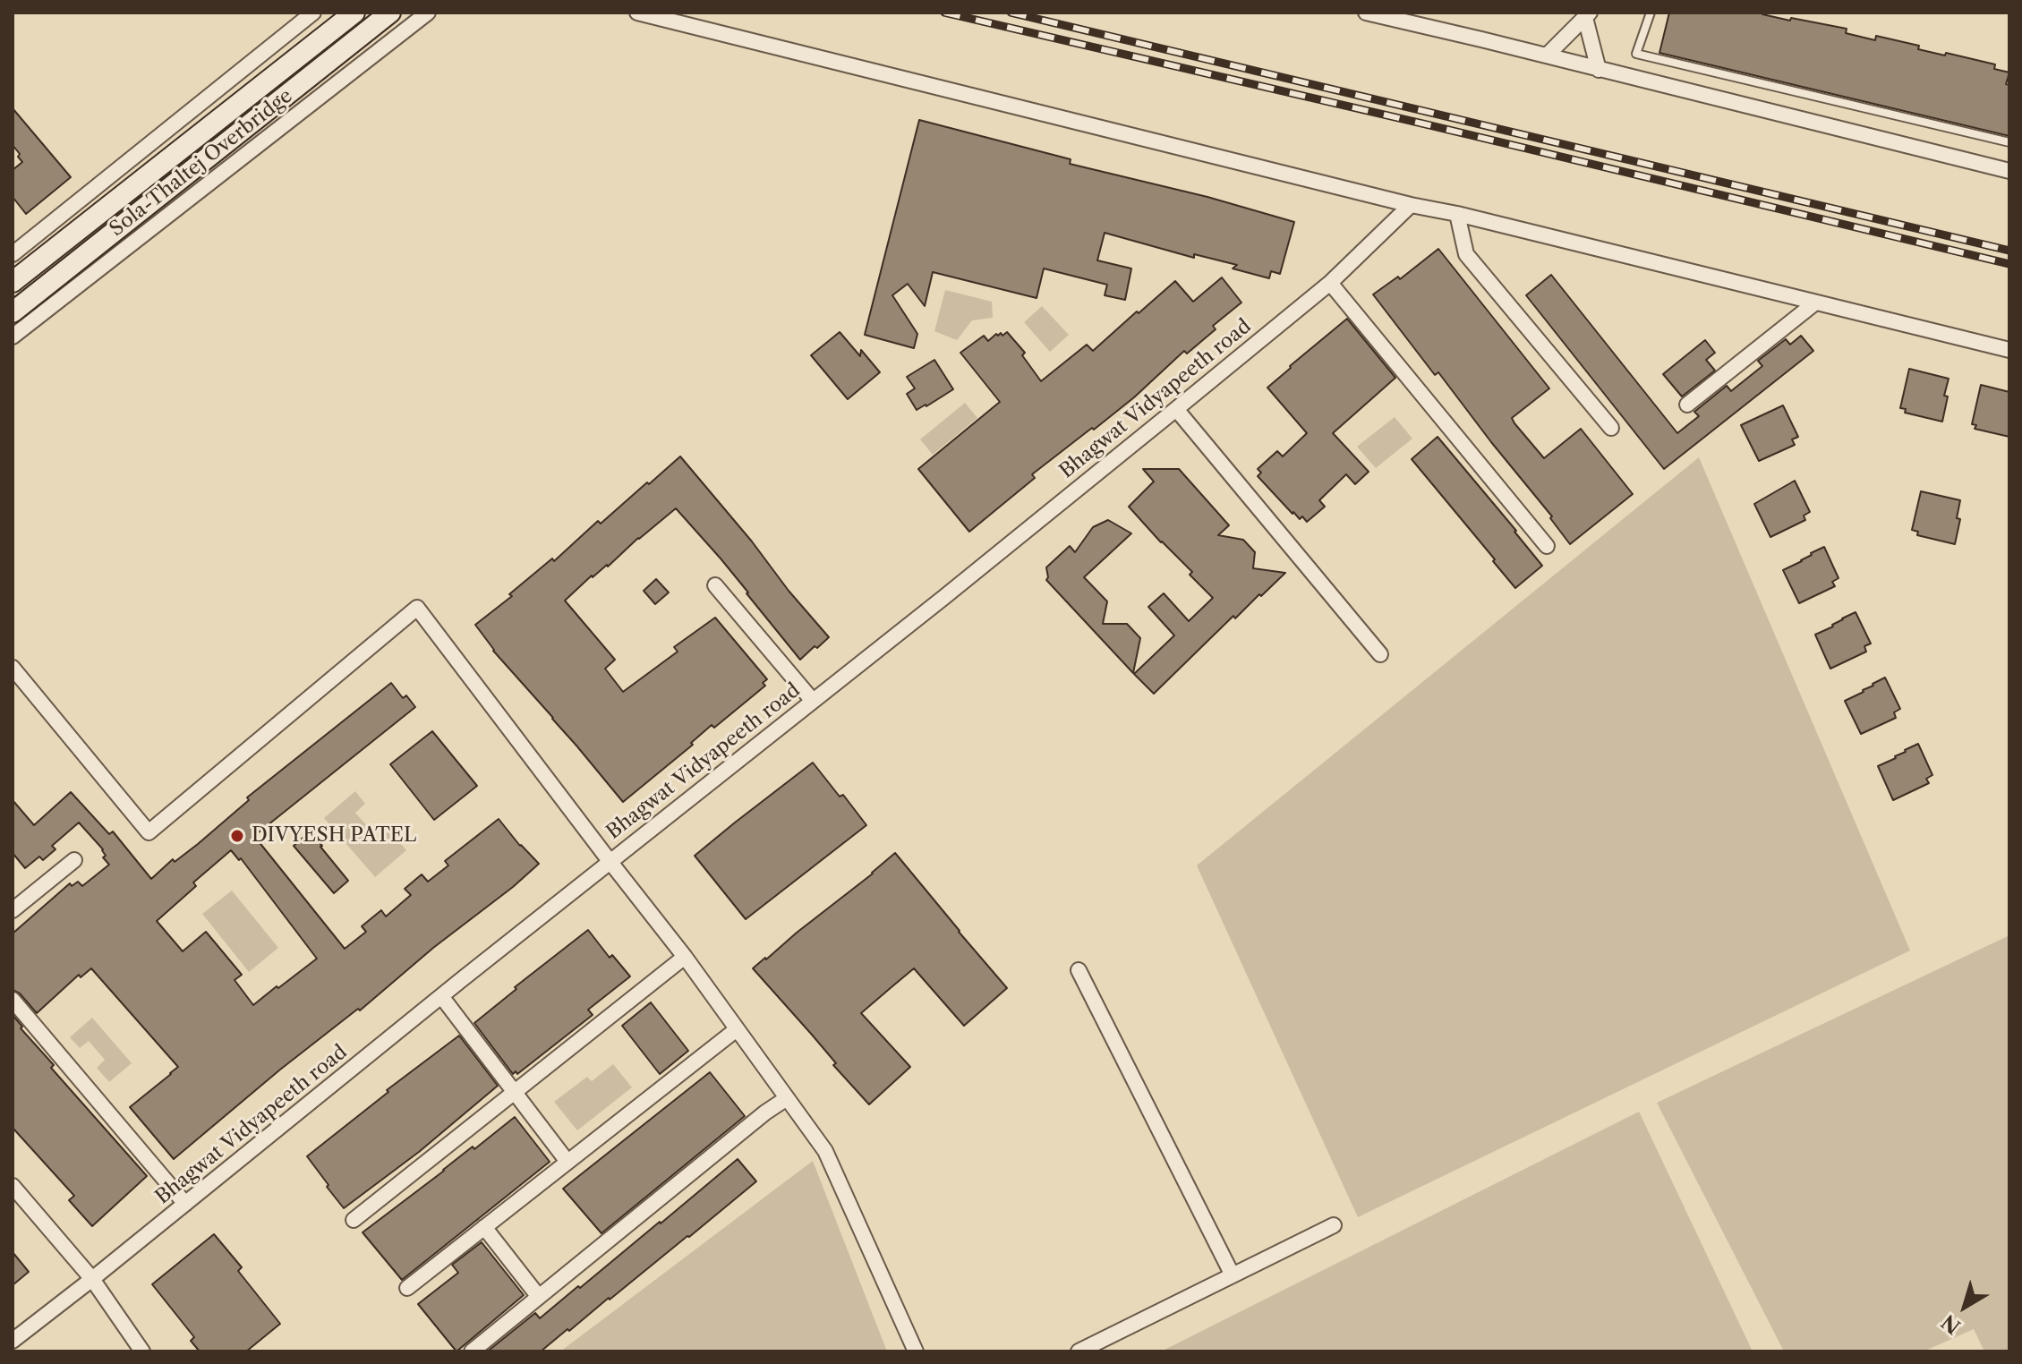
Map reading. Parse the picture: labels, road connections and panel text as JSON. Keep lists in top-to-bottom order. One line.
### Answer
{"streets":{"street":["Sola-Thaltej Overbridge","Bhagwat Vidyapeeth road"]},"places":["DIVYESH PATEL"],"north":"bottom left"}
